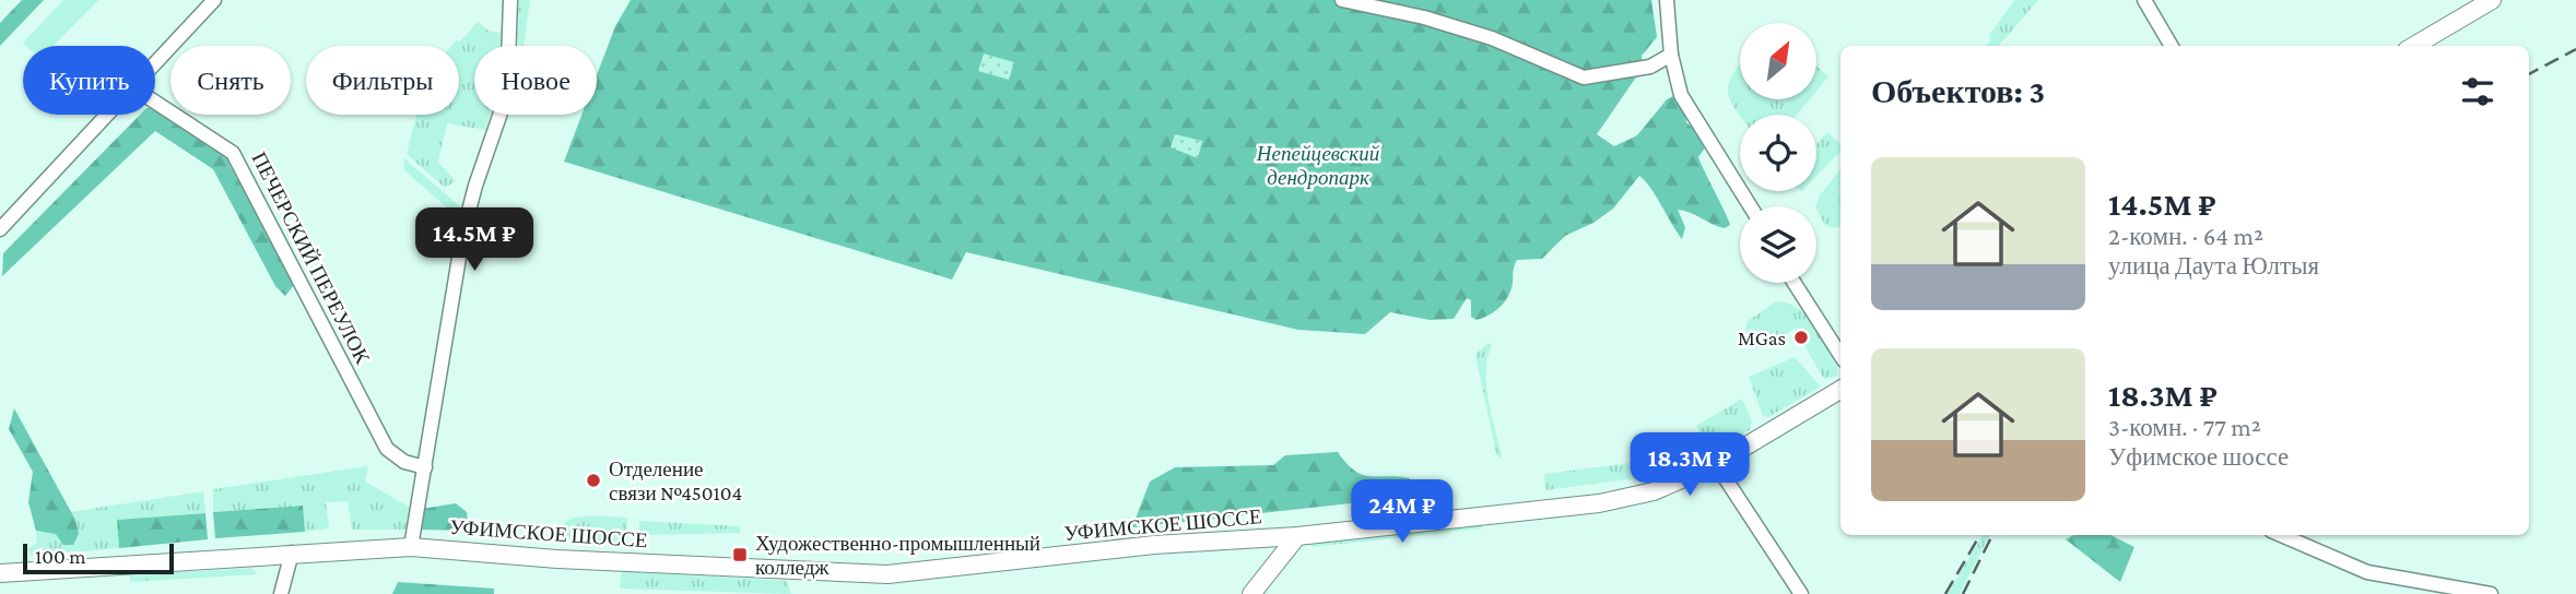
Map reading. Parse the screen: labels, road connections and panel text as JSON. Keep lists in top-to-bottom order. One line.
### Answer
{"streets":{"main road":["УФИМСКОЕ ШОССЕ"],"street":["ПЕЧЕРСКИЙ ПЕРЕУЛОК"]},"parks":["Непейцевский дендропарк"],"places":{"other":["MGas","Отделение связи №450104"],"transit":["Художественно-промышленный колледж"]},"scale_bar":"100 m","north":"top right","page":{"chip":["Купить","Снять","Фильтры","Новое"],"heading":"Объектов: 3","list":[{"name":"14.5M ₽","note":"2-комн. · 64 m² · улица Даута Юлтыя"},{"name":"18.3M ₽","note":"3-комн. · 77 m² · Уфимское шоссе"}],"price":["14.5M ₽","18.3M ₽","24M ₽"],"scale":"100 m"}}
